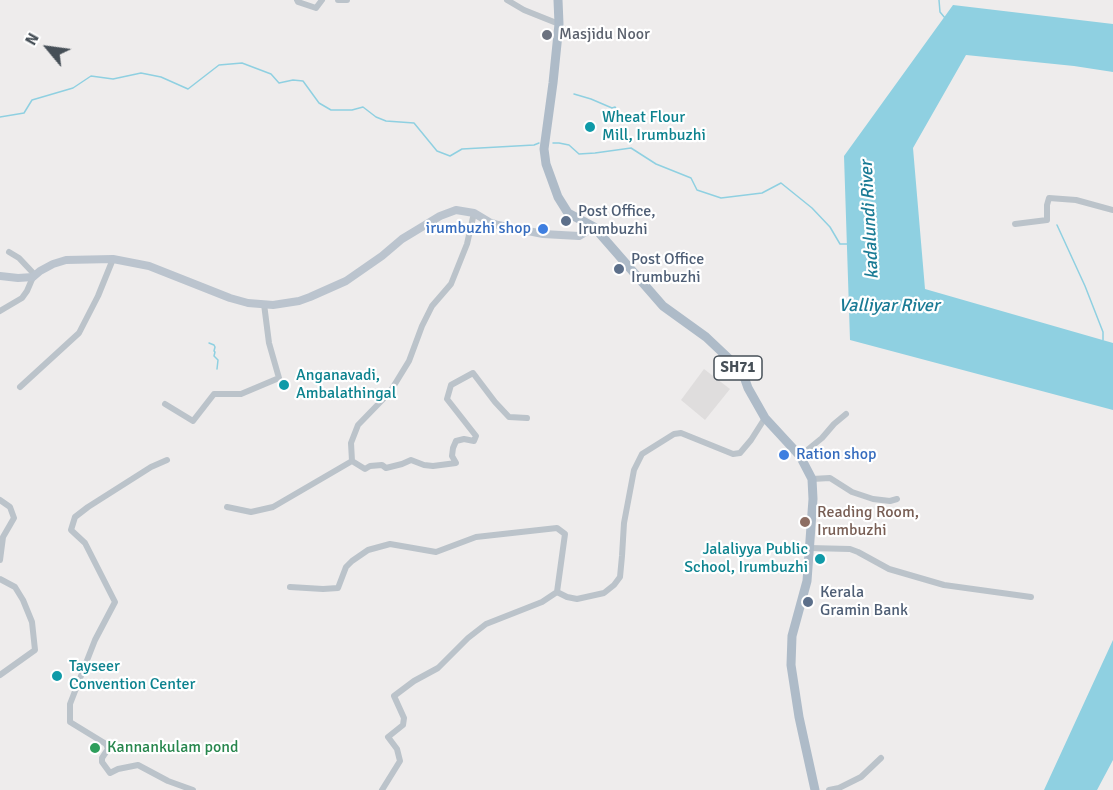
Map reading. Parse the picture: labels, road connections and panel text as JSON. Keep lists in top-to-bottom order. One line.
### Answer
{"streets":{"main road":["SH71"]},"water":["kadalundi River","Valliyar River"],"places":["Masjidu Noor","Wheat Flour Mill, Irumbuzhi","Post Office, Irumbuzhi","irumbuzhi shop","Post Office Irumbuzhi","Anganavadi, Ambalathingal","Ration shop","Reading Room, Irumbuzhi","Jalaliyya Public School, Irumbuzhi","Kerala Gramin Bank","Tayseer Convention Center","Kannankulam pond"],"north":"top left"}
